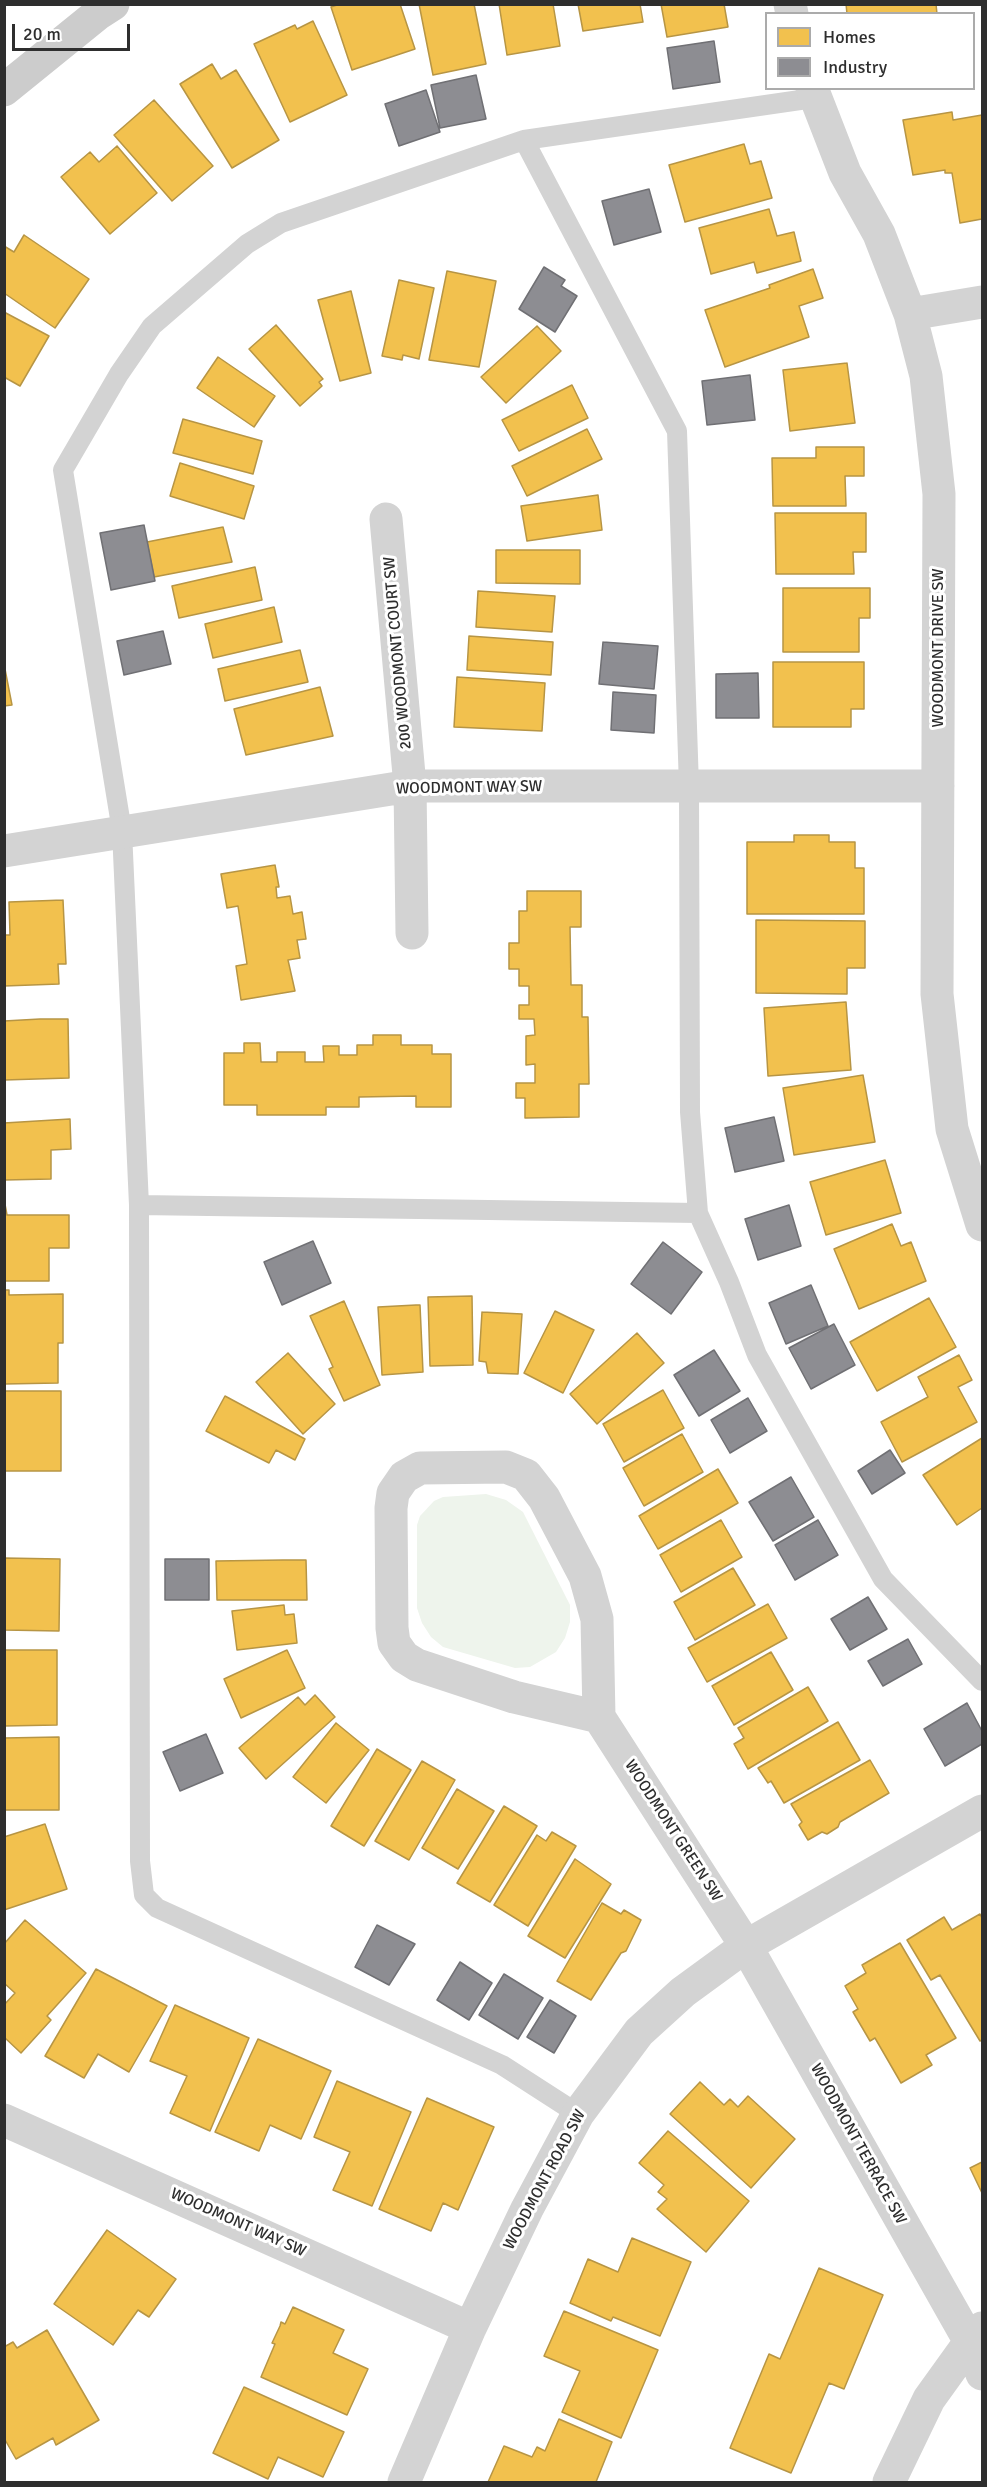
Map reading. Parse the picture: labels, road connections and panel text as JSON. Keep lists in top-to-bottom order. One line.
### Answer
{"streets":{"street":["WOODMONT DRIVE SW","200 WOODMONT COURT SW","WOODMONT WAY SW","WOODMONT GREEN SW","WOODMONT TERRACE SW","WOODMONT ROAD SW"]},"crossings":[["WOODMONT DRIVE SW","WOODMONT WAY SW"],["200 WOODMONT COURT SW","WOODMONT WAY SW"],["WOODMONT WAY SW","WOODMONT ROAD SW"],["WOODMONT GREEN SW","WOODMONT TERRACE SW"],["WOODMONT GREEN SW","WOODMONT ROAD SW"],["WOODMONT TERRACE SW","WOODMONT ROAD SW"]],"legend":["Homes","Industry"],"scale_bar":"20 m"}
